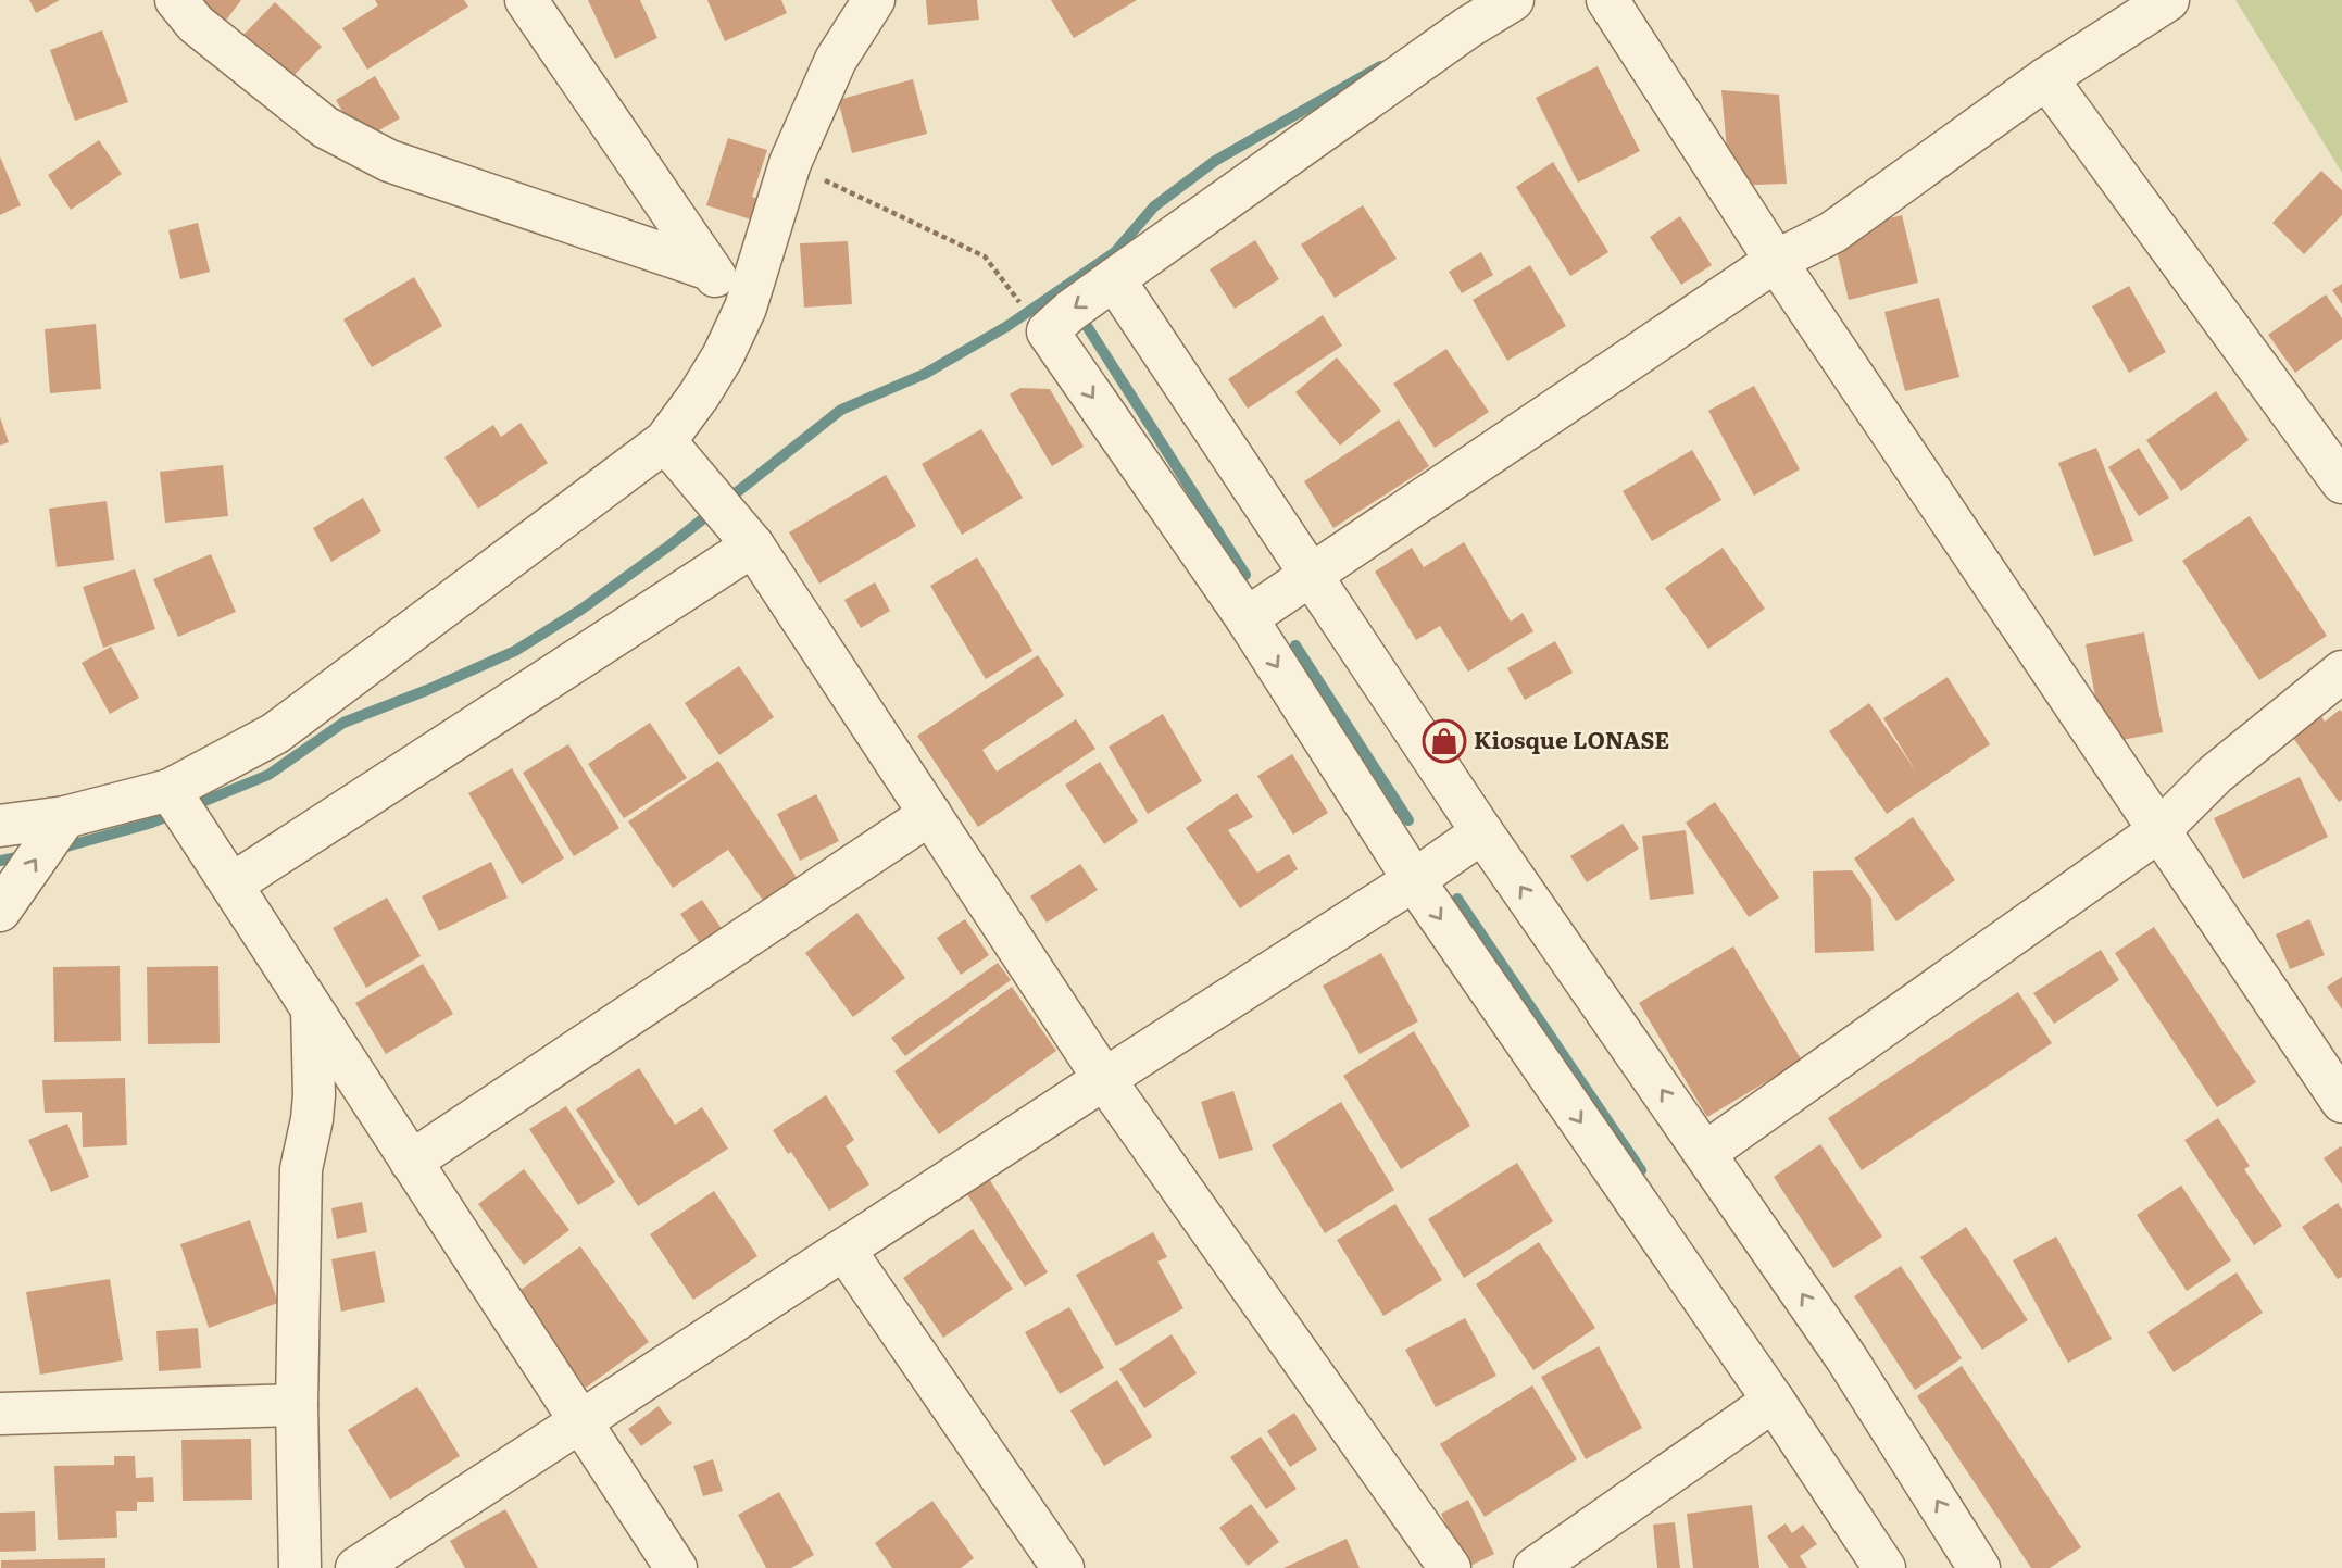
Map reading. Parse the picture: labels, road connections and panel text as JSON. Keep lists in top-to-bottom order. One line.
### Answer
{"places":{"shop":["Kiosque LONASE"]}}
